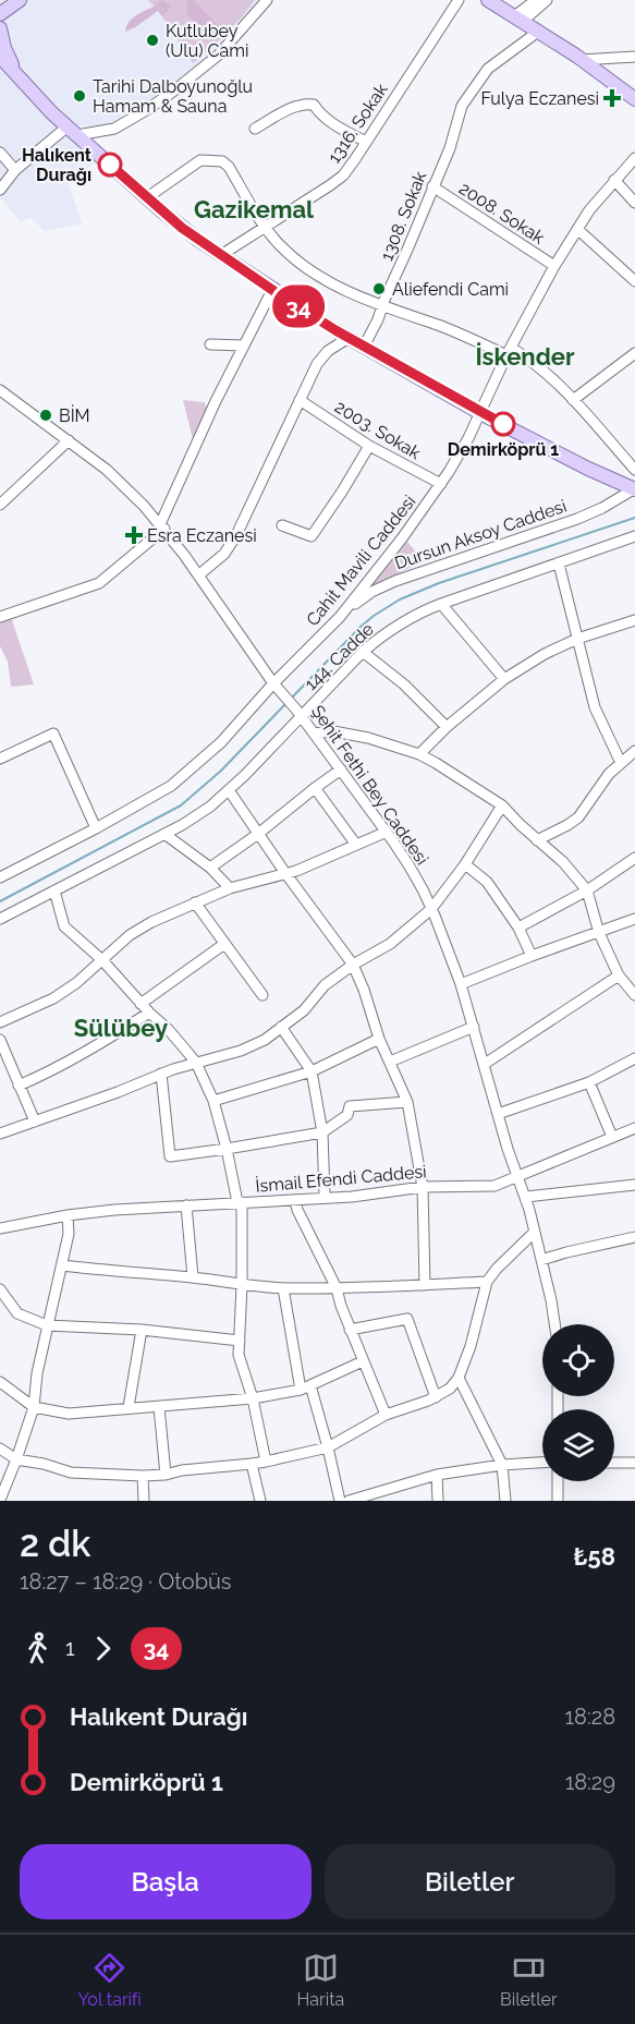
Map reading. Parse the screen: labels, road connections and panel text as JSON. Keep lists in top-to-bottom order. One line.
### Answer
{"streets":{"street":["1316. Sokak","2008. Sokak","1308. Sokak","2003. Sokak","Dursun Aksoy Caddesi","Cahit Mavili Caddesi","144. Cadde","Şehit Fethi Bey Caddesi","İsmail Efendi Caddesi"]},"crossings":[["2008. Sokak","1308. Sokak"],["2008. Sokak","Cahit Mavili Caddesi"],["2003. Sokak","Cahit Mavili Caddesi"],["Dursun Aksoy Caddesi","Cahit Mavili Caddesi"],["Cahit Mavili Caddesi","Şehit Fethi Bey Caddesi"],["144. Cadde","Şehit Fethi Bey Caddesi"],["Şehit Fethi Bey Caddesi","İsmail Efendi Caddesi"]],"districts":["Gazikemal","İskender","Sülübey"],"places":{"other":["Kutlubey (Ulu) Cami","Tarihi Dalboyunoğlu Hamam & Sauna","Halıkent Durağı","Aliefendi Cami","BİM","Demirköprü 1"],"health":["Fulya Eczanesi","Esra Eczanesi"]},"lines":["bus line 34"],"page":{"on_map":"34","heading":["2 dk","18:27 – 18:29 · Otobüs","₺58"],"legs":["1","34"],"list":[{"name":"Halıkent Durağı","value":"18:28"},{"name":"Demirköprü 1","value":"18:29"}],"buttons":["Başla","Biletler"],"tabs":["Yol tarifi","Harita","Biletler"]}}
